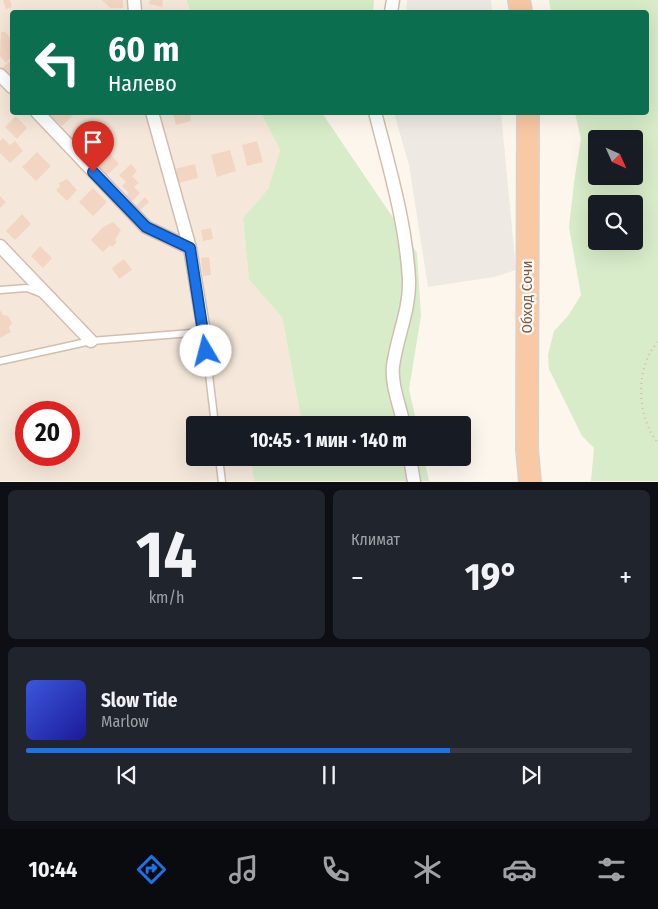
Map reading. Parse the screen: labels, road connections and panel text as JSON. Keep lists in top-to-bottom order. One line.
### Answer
{"streets":{"highway":["Обход Сочи"]},"north":"bottom right","page":{"turn":["60 m","Налево"],"limit":"20","trip":"10:45 · 1 мин · 140 m","tile":[["14","km/h"],"Климат"],"heat":["−","19°","+"],"song":["Slow Tide","Marlow"],"tabs":"10:44"}}
